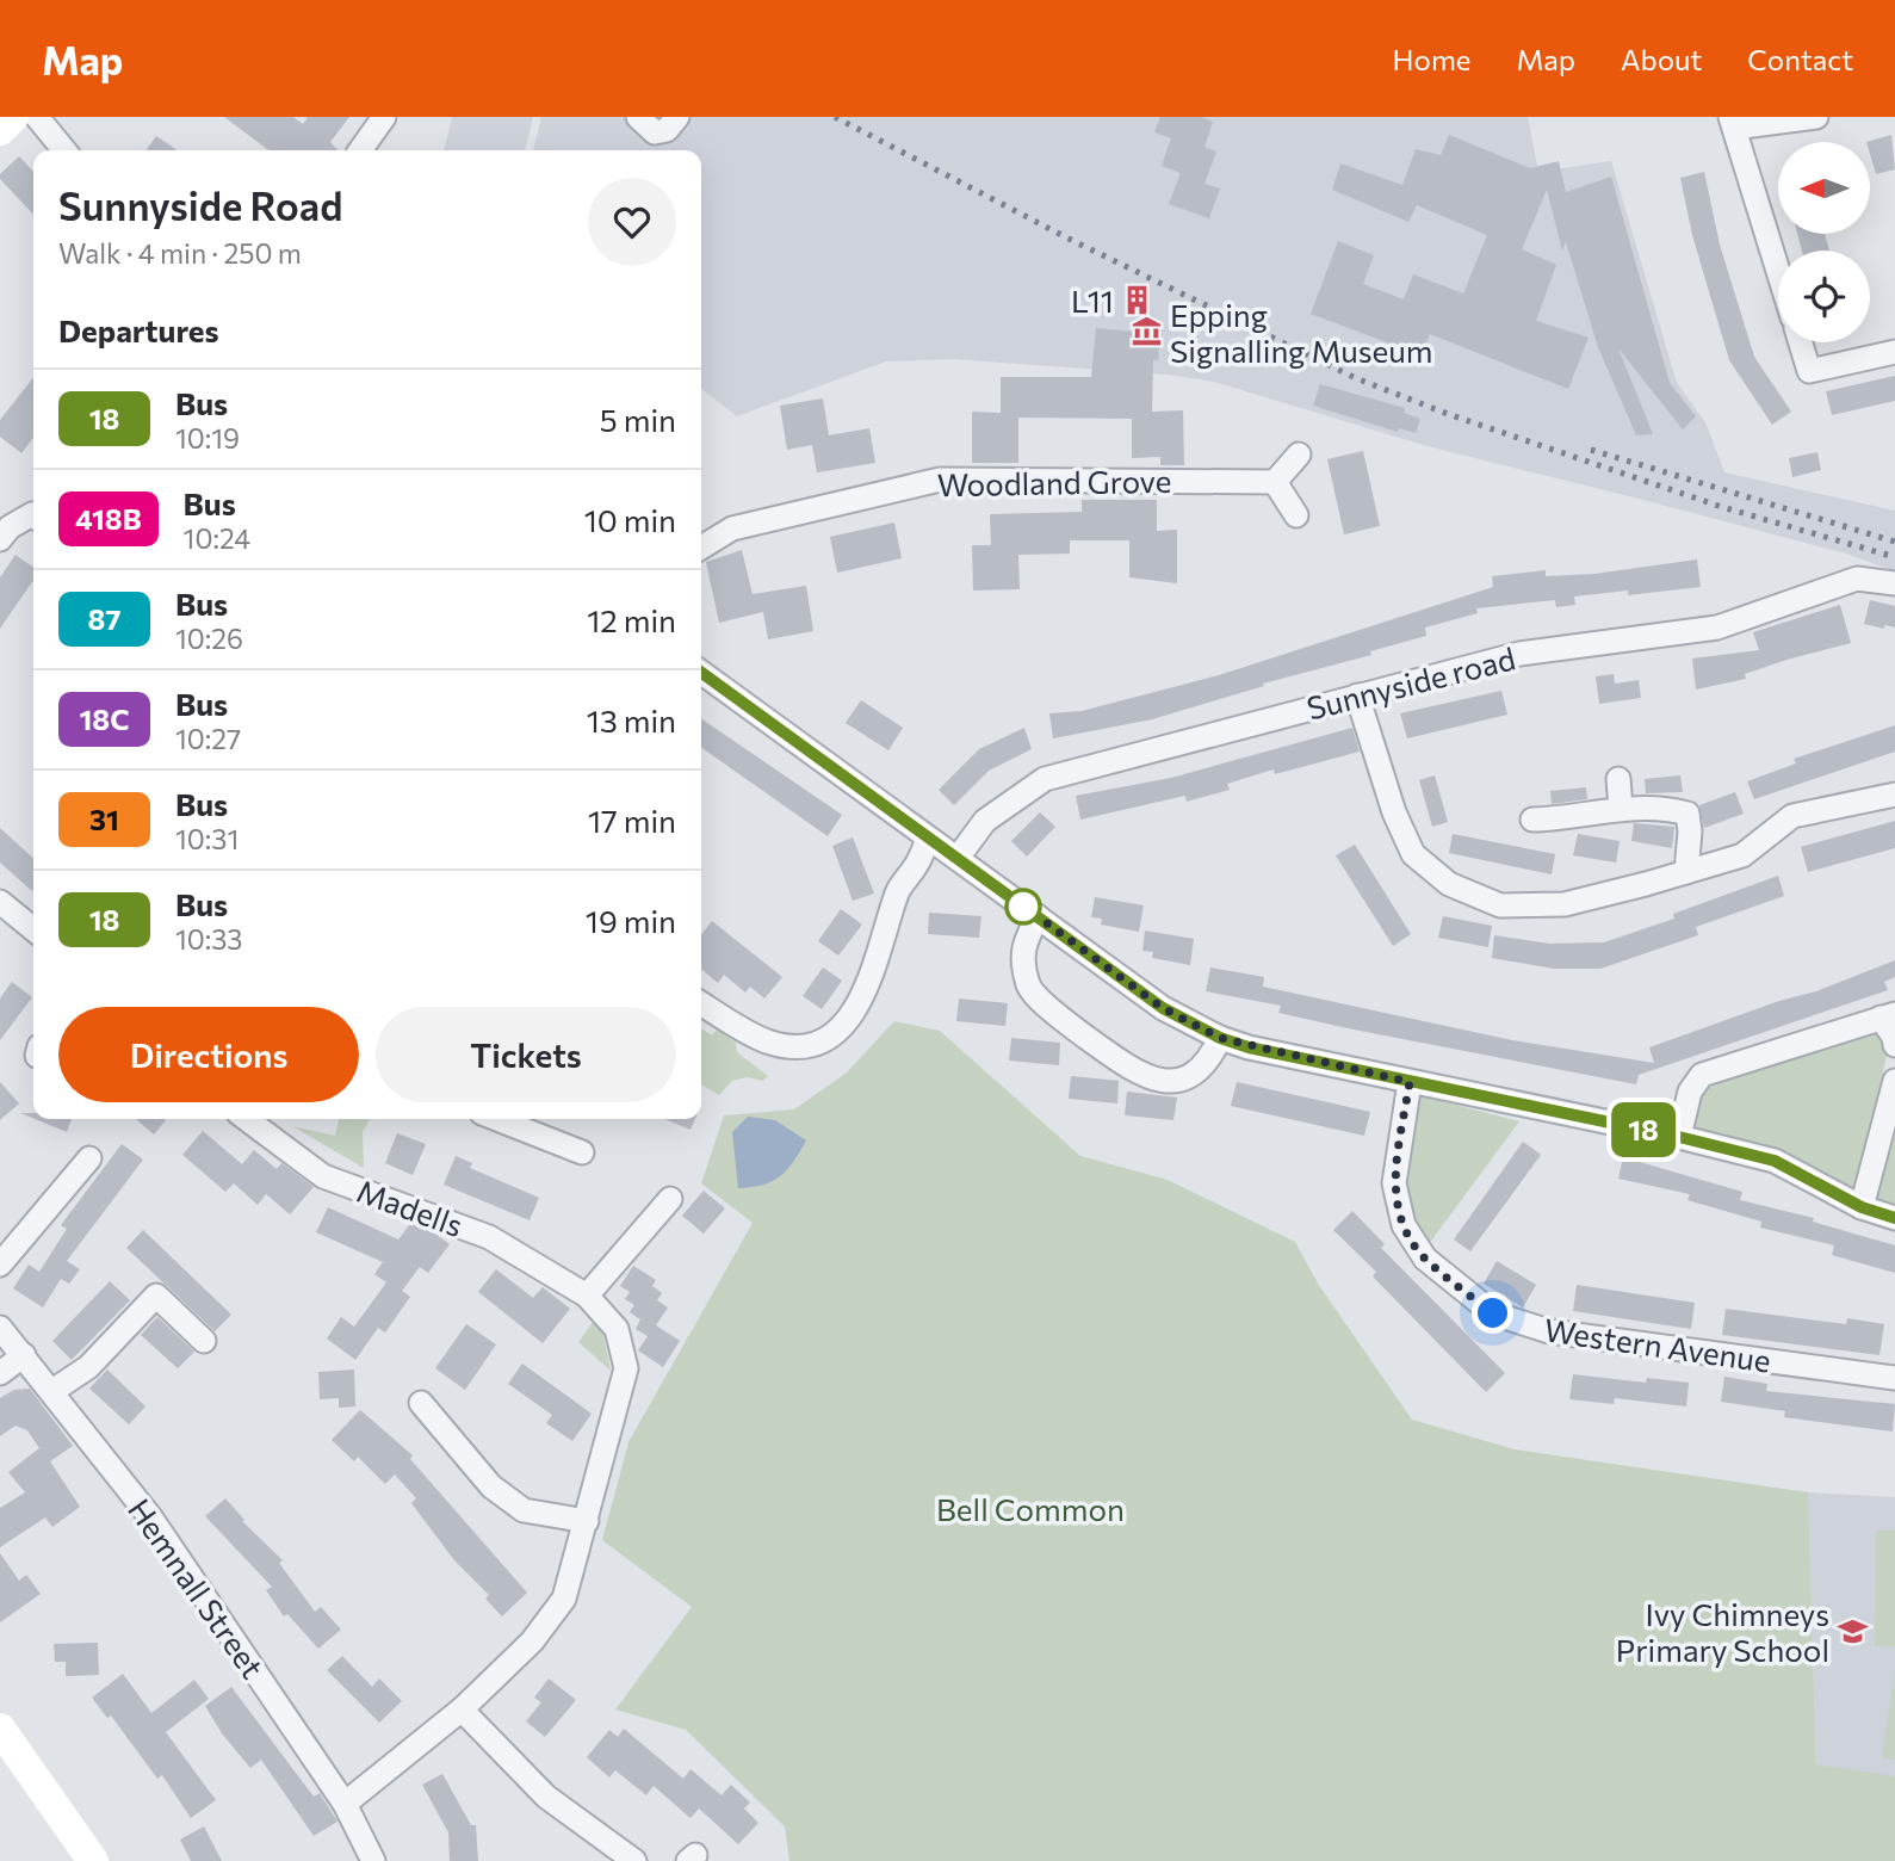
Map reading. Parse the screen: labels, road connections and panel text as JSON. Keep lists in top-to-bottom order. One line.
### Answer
{"streets":{"street":["Woodland Grove","Sunnyside road","Madells","Western Avenue","Hemnall Street"]},"crossings":[["Madells","Hemnall Street"]],"parks":["Bell Common"],"places":{"building":["L11"],"museum":["Epping Signalling Museum"],"school or university":["Ivy Chimneys Primary School"]},"lines":["bus line 18"],"north":"left","page":{"header":"Map","nav":["Home","Map","About","Contact"],"on_map":"18","heading":[["Sunnyside Road","Walk · 4 min · 250 m"],"Departures"],"list":[{"mark":"18","name":"Bus","note":"10:19","value":"5 min"},{"mark":"418B","name":"Bus","note":"10:24","value":"10 min"},{"mark":"87","name":"Bus","note":"10:26","value":"12 min"},{"mark":"18C","name":"Bus","note":"10:27","value":"13 min"},{"mark":"31","name":"Bus","note":"10:31","value":"17 min"},{"mark":"18","name":"Bus","note":"10:33","value":"19 min"}],"buttons":["Directions","Tickets"]}}
